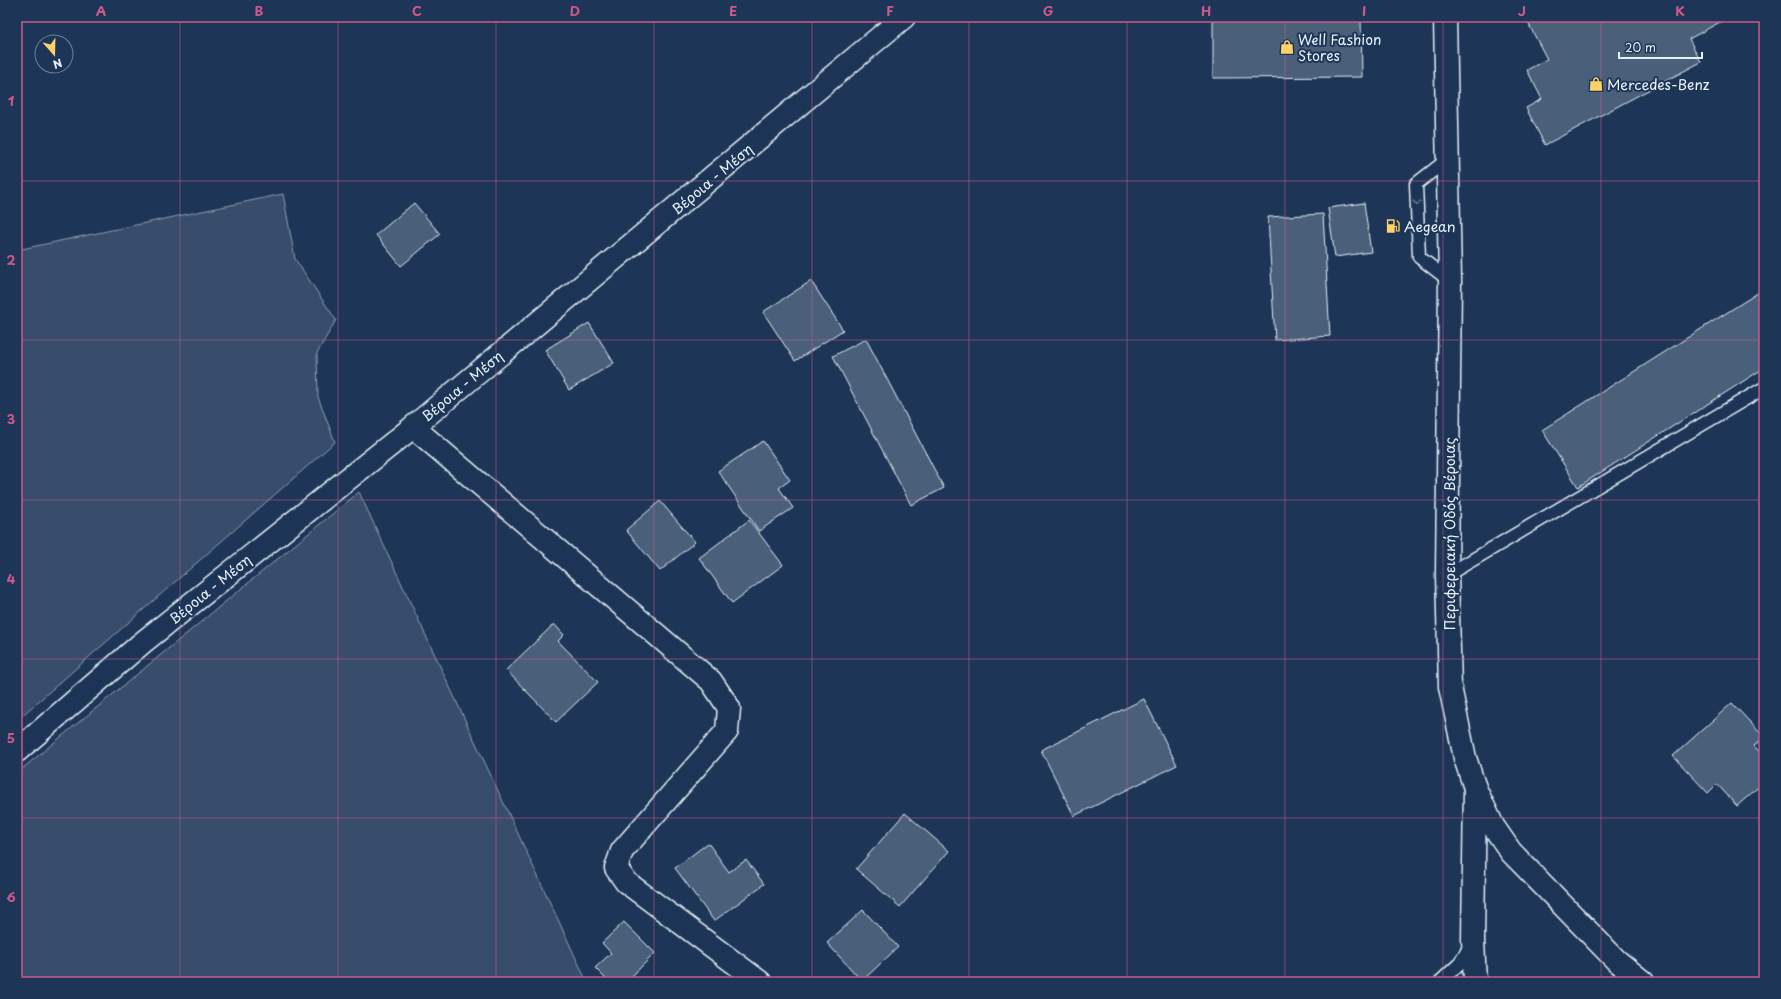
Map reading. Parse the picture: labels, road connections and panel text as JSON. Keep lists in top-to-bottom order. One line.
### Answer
{"streets":{"street":["Βέροια - Μέση","Περιφερειακή Οδός Βέροιας"]},"places":{"shop":["Well Fashion Stores","Mercedes-Benz"],"fuel station":["Aegean"]},"scale_bar":"20 m","north":"bottom","grid":{"columns":["A","B","C","D","E","F","G","H","I","J","K"],"rows":["1","2","3","4","5","6"]}}
